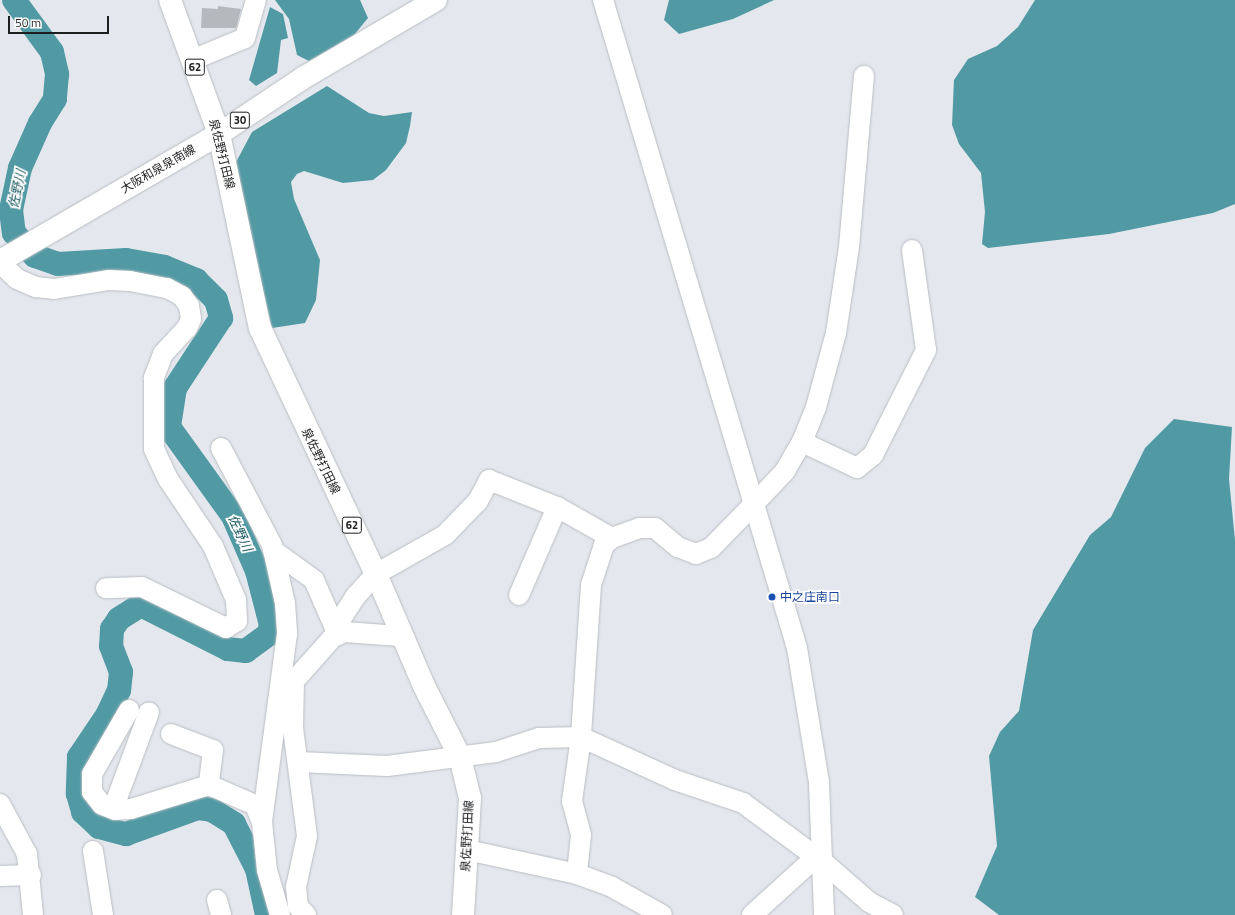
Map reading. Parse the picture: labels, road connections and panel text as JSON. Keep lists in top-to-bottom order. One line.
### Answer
{"streets":{"main road":["62","30","泉佐野打田線","大阪和泉泉南線"]},"crossings":[["泉佐野打田線","大阪和泉泉南線"]],"water":["佐野川"],"places":["中之庄南口"],"scale_bar":"50 m"}
